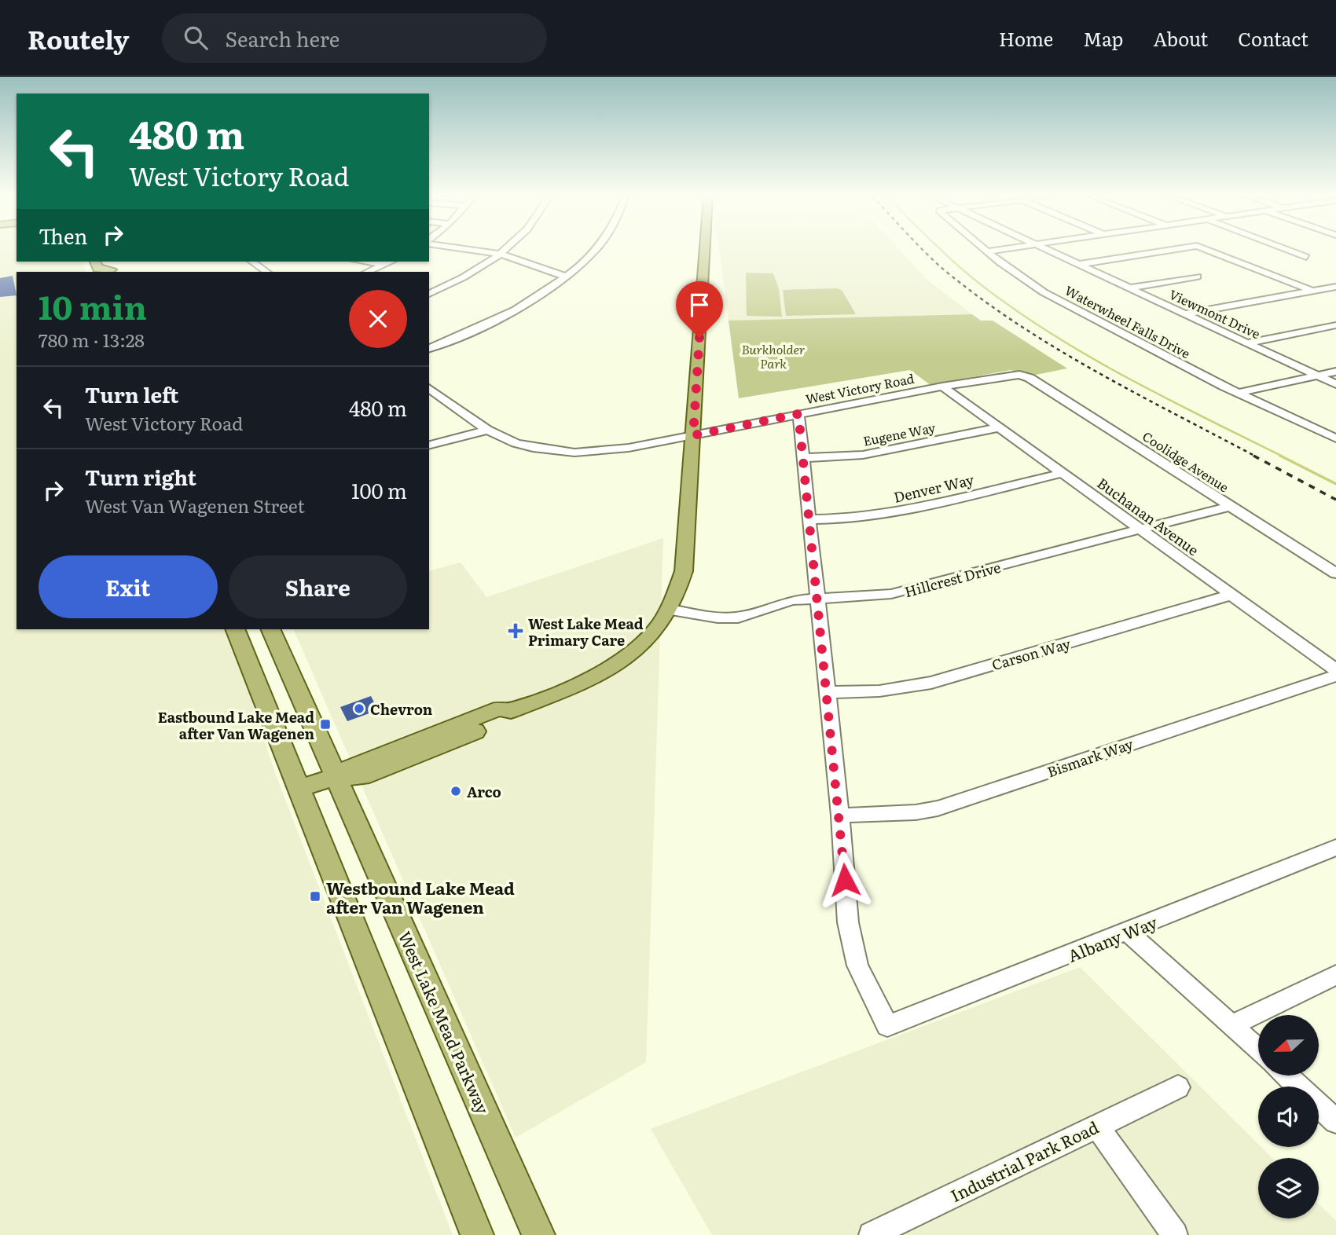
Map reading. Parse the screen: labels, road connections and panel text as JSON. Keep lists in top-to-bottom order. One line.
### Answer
{"streets":{"main road":["West Lake Mead Parkway"],"street":["Viewmont Drive","Waterwheel Falls Drive","West Victory Road","Eugene Way","Coolidge Avenue","Denver Way","Buchanan Avenue","Hillcrest Drive","Carson Way","Bismark Way","Albany Way","Industrial Park Road"]},"crossings":[["West Victory Road","Coolidge Avenue"],["West Victory Road","Buchanan Avenue"],["Eugene Way","Buchanan Avenue"],["Coolidge Avenue","Hillcrest Drive"],["Denver Way","Buchanan Avenue"],["Buchanan Avenue","Hillcrest Drive"],["Buchanan Avenue","Carson Way"],["Bismark Way","Albany Way"]],"parks":["Burkholder Park"],"places":{"health":["West Lake Mead Primary Care"],"other":["Chevron","Arco"],"transit":["Eastbound Lake Mead after Van Wagenen","Westbound Lake Mead after Van Wagenen"]},"north":"left","page":{"header":"Routely","search":"Search here","nav":["Home","Map","About","Contact"],"turn":["480 m","West Victory Road"],"then":"Then","heading":["10 min","780 m · 13:28"],"list":[{"name":"Turn left","note":"West Victory Road","value":"480 m"},{"name":"Turn right","note":"West Van Wagenen Street","value":"100 m"}],"buttons":["Exit","Share"]}}
